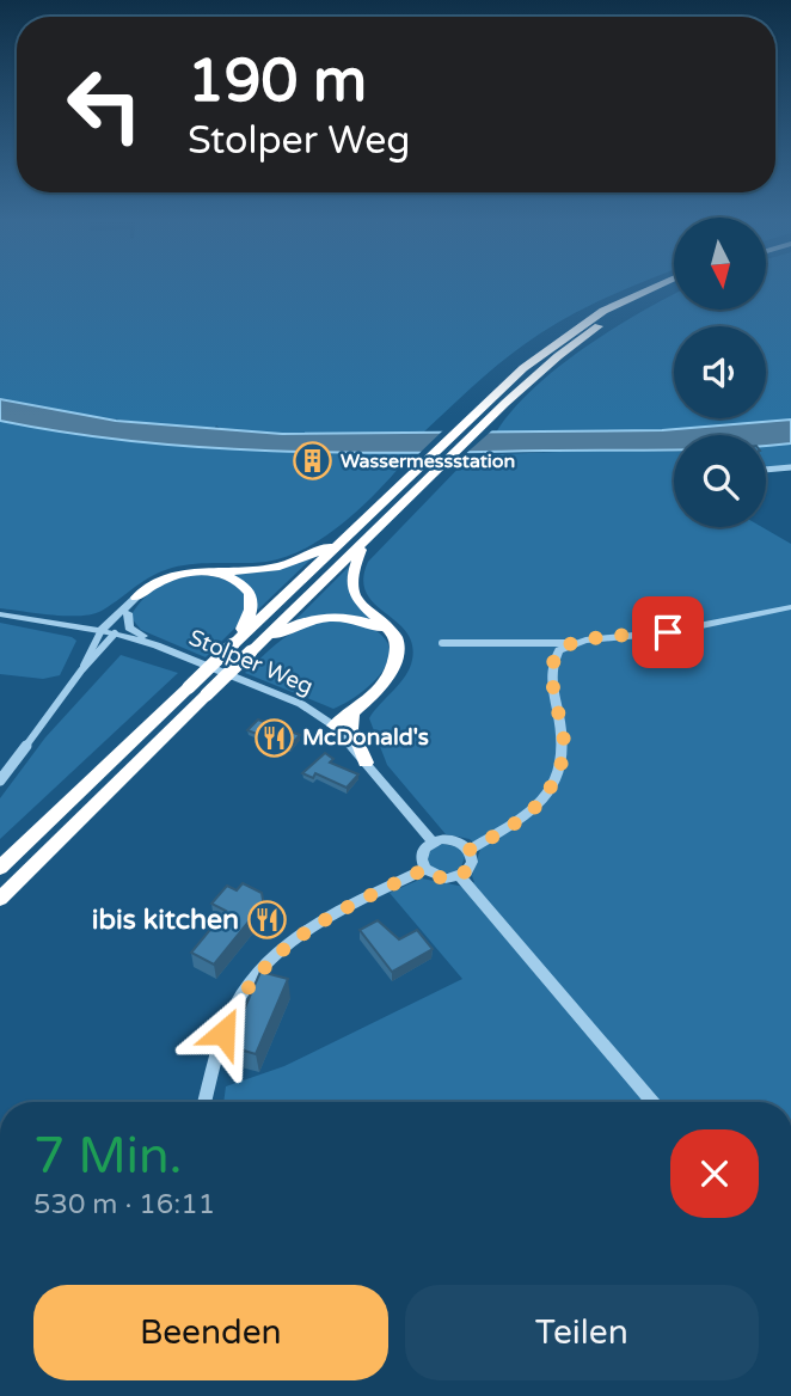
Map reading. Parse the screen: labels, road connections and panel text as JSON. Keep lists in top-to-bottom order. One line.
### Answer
{"streets":{"street":["Stolper Weg"]},"places":{"building":["Wassermessstation"],"restaurant":["McDonald's","ibis kitchen"]},"north":"bottom","page":{"turn":["190 m","Stolper Weg"],"heading":["7 Min.","530 m · 16:11"],"buttons":["Beenden","Teilen"]}}
